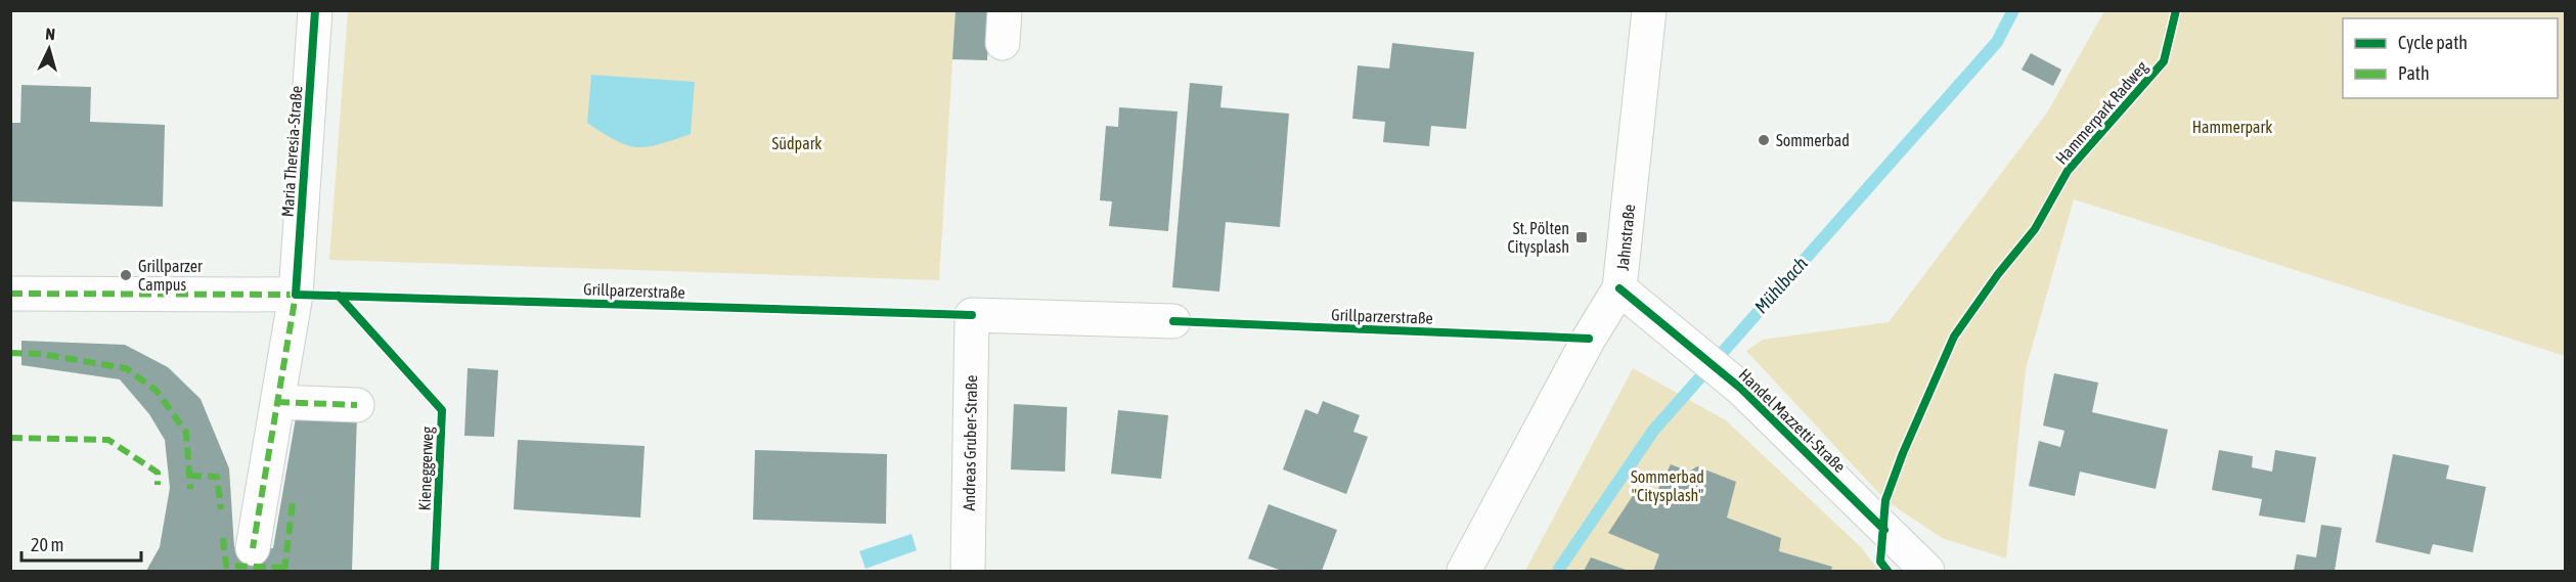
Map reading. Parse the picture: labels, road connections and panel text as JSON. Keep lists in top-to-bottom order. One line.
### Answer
{"streets":{"street":["Maria Theresia-Straße","Jahnstraße","Handel Mazzetti-Straße","Andreas Gruber-Straße"],"cycle path":["Hammerpark Radweg","Grillparzerstraße","Kieneggerweg"]},"crossings":[["Jahnstraße","Handel Mazzetti-Straße"]],"water":["Mühlbach"],"parks":["Hammerpark","Südpark","Sommerbad \"Citysplash\""],"places":{"other":["Sommerbad","Grillparzer Campus"],"transit":["St. Pölten Citysplash"]},"legend":["Cycle path","Path"],"scale_bar":"20 m","north":"top"}
